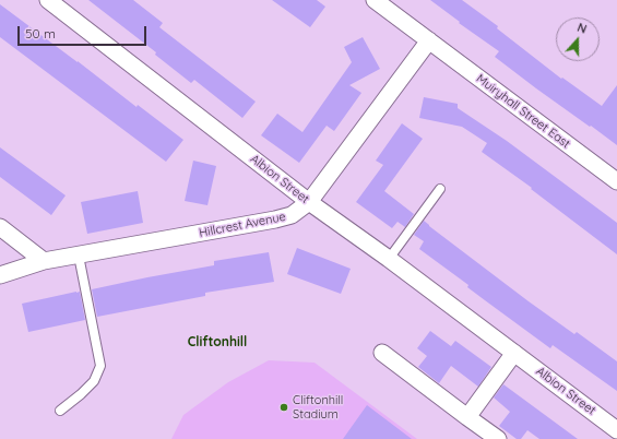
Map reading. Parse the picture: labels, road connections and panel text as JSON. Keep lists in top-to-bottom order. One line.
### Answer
{"streets":{"street":["Muiryhall Street East","Albion Street","Hillcrest Avenue"]},"crossings":[["Muiryhall Street East","Hillcrest Avenue"],["Albion Street","Hillcrest Avenue"]],"districts":["Cliftonhill"],"places":["Cliftonhill Stadium"],"scale_bar":"50 m","north":"top"}
